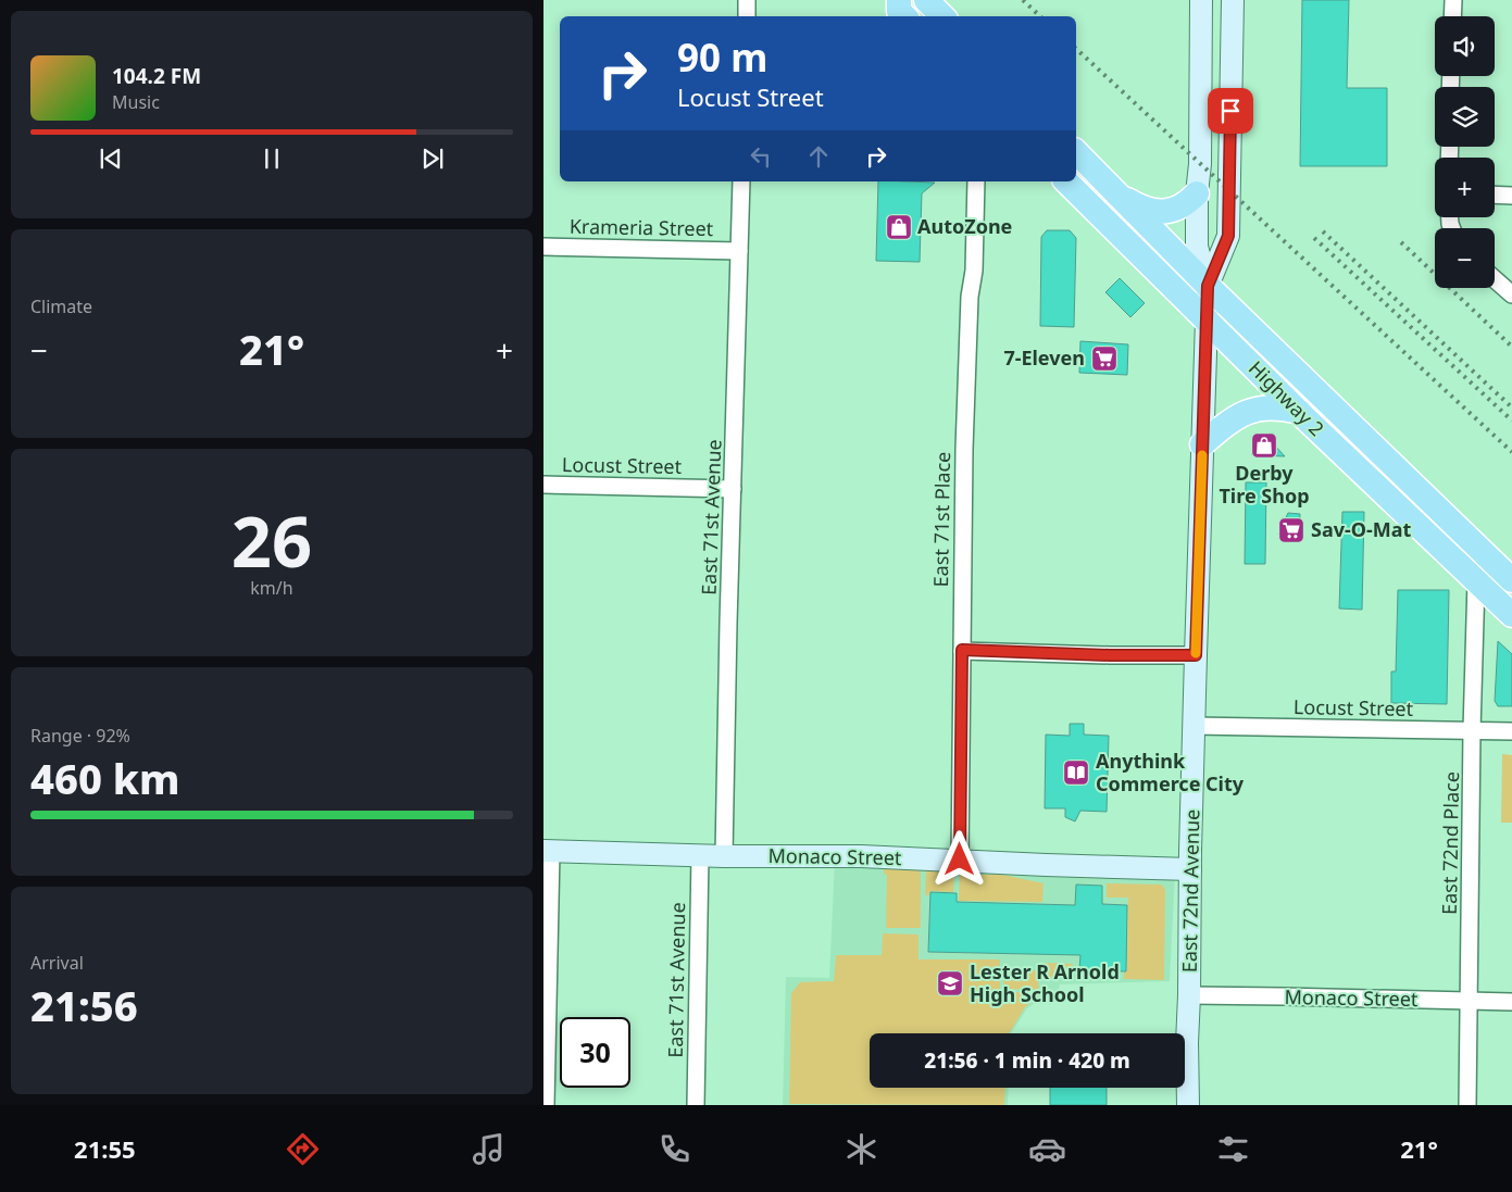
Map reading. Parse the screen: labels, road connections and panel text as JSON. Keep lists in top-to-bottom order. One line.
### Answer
{"streets":{"main road":["Highway 2","Monaco Street","East 72nd Avenue"],"street":["Krameria Street","Locust Street","East 71st Avenue","East 71st Place","East 72nd Place"]},"crossings":[["Krameria Street","East 71st Avenue"],["Highway 2","East 72nd Place"],["Highway 2","East 72nd Avenue"],["Locust Street","East 71st Avenue"],["Locust Street","East 72nd Place"],["Locust Street","East 72nd Avenue"],["East 71st Avenue","Monaco Street"],["East 71st Place","Monaco Street"],["East 72nd Place","Monaco Street"],["Monaco Street","East 72nd Avenue"]],"places":{"shop":["AutoZone","Derby Tire Shop"],"supermarket":["7-Eleven","Sav-O-Mat"],"library":["Anythink Commerce City"],"school or university":["Lester R Arnold High School"]},"page":{"map_buttons":["+","−"],"turn":["90 m","Locust Street"],"song":["104.2 FM","Music"],"tile":["Climate",["26","km/h"],["Range · 92%","460 km"],["Arrival","21:56"]],"heat":["−","21°","+"],"limit":"30","trip":"21:56 · 1 min · 420 m","tabs":["21:55","21°"]}}
